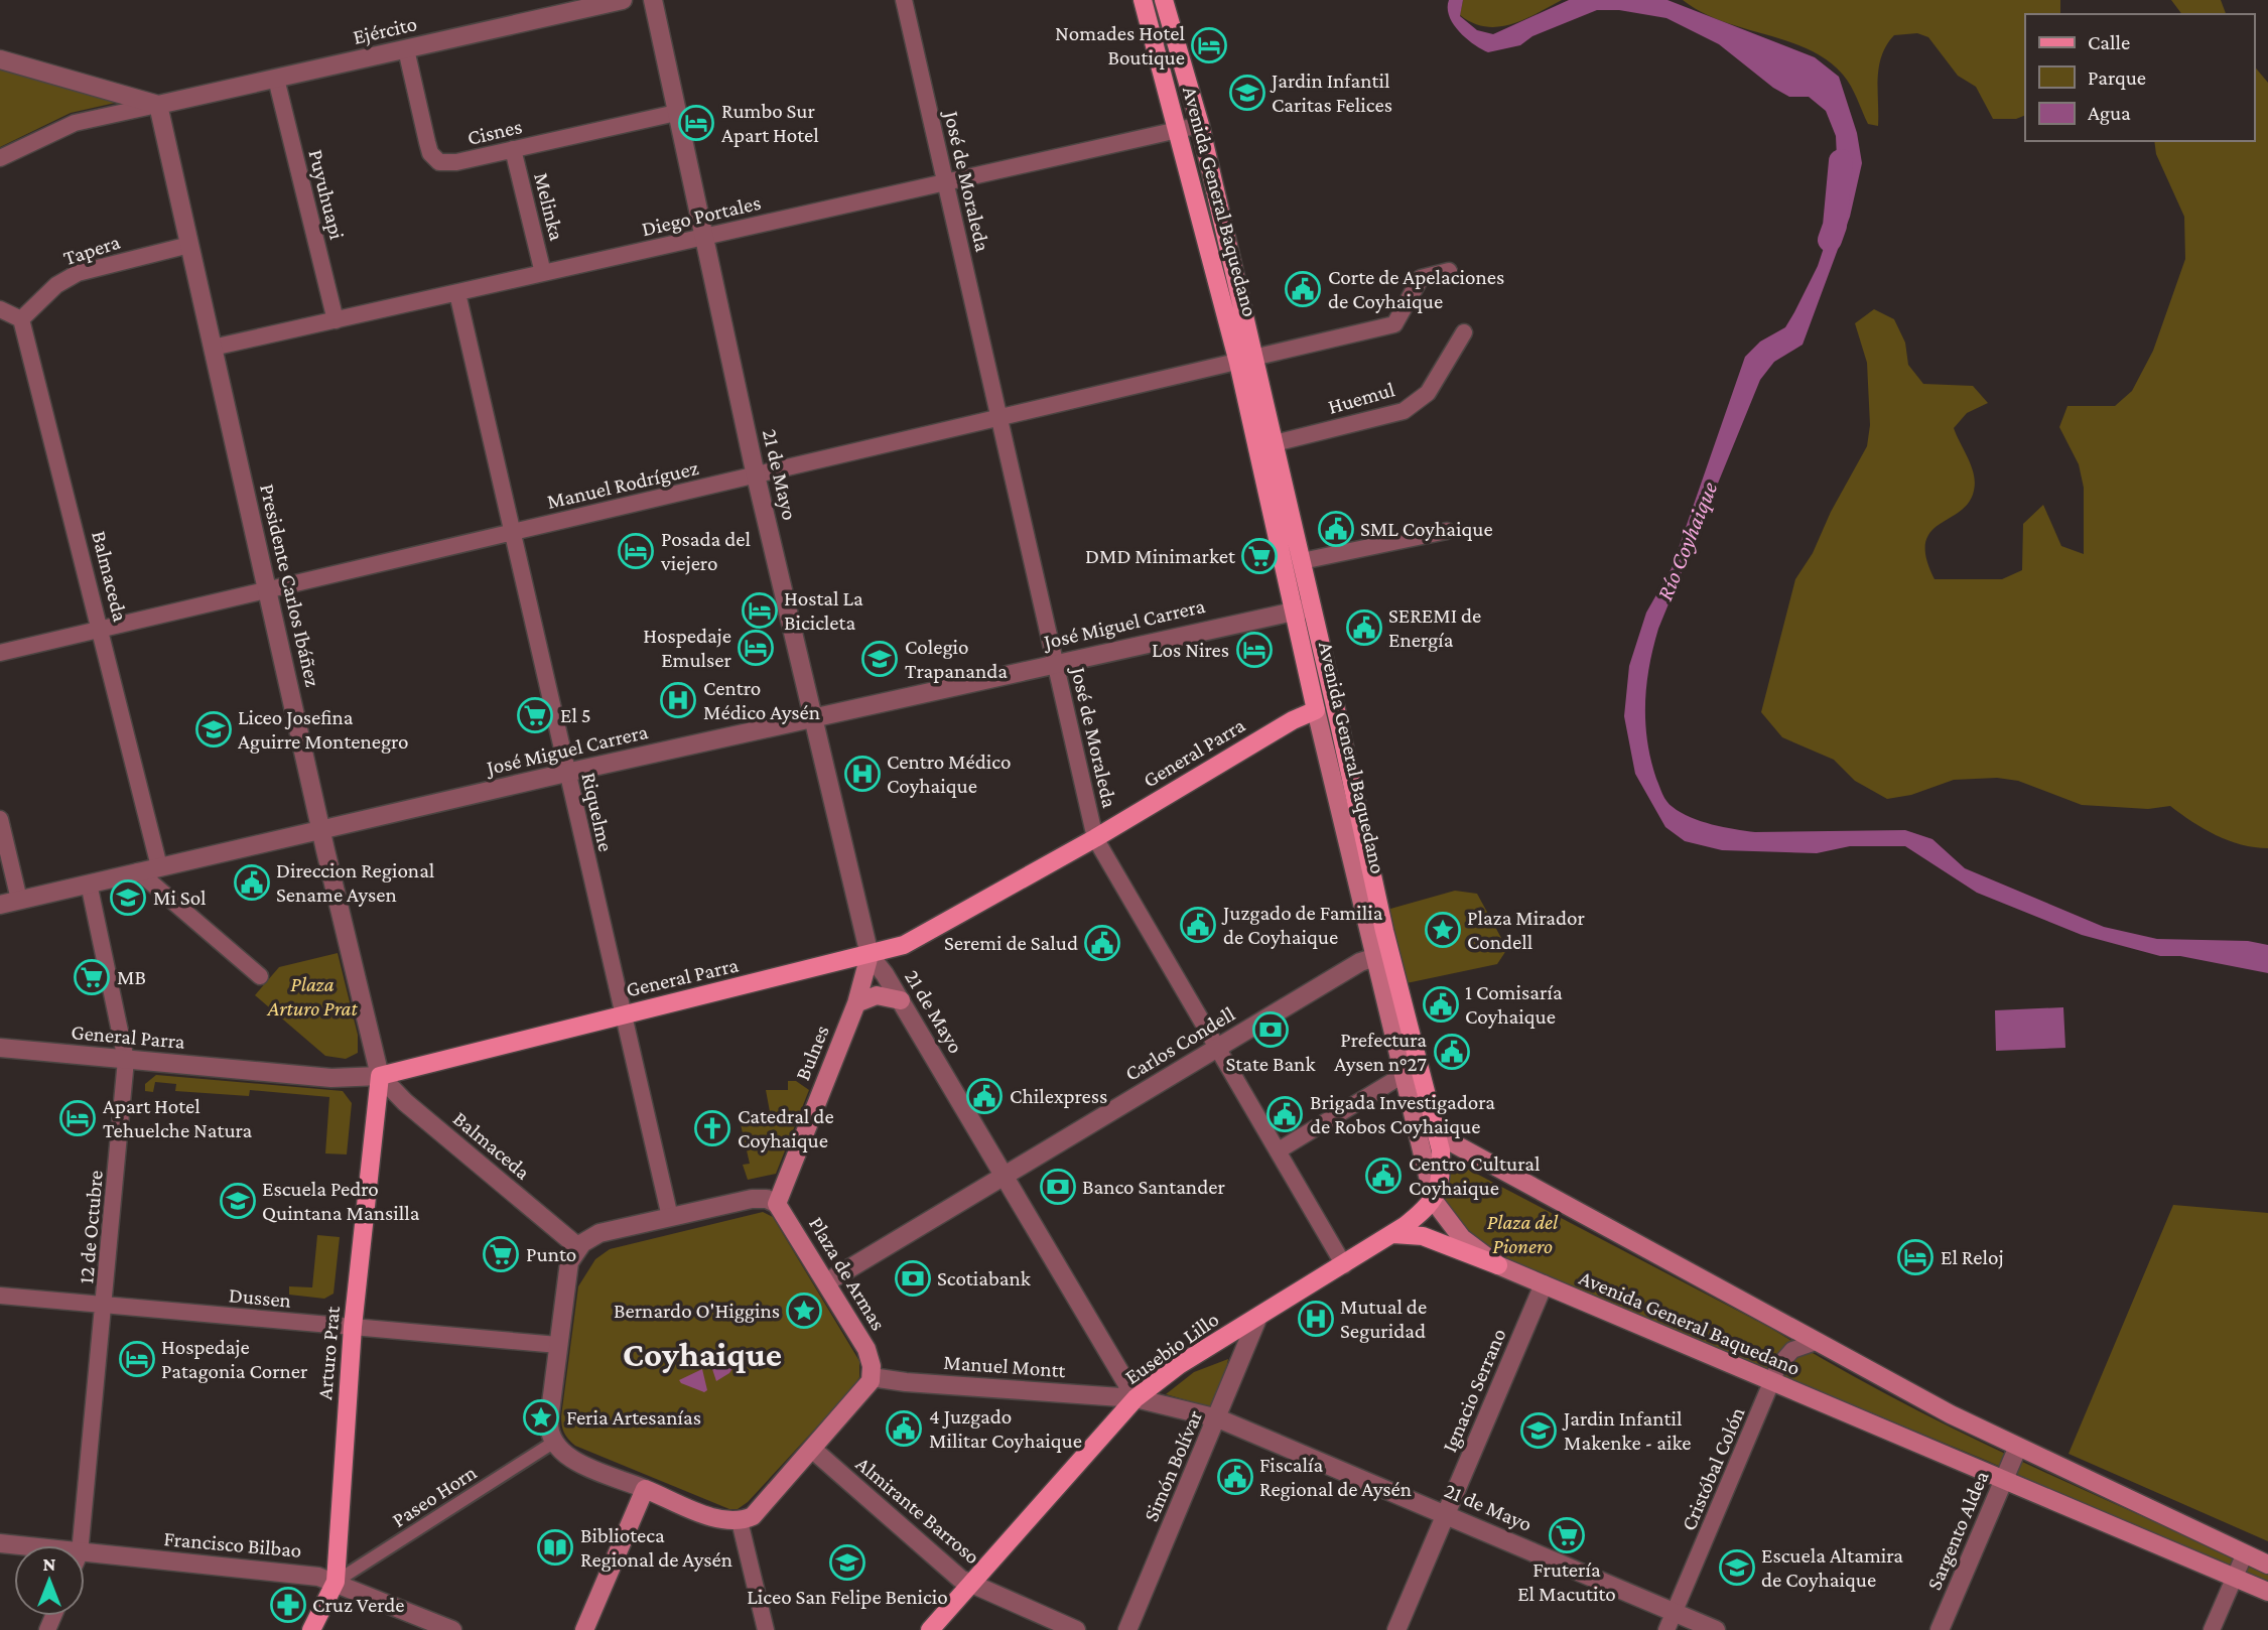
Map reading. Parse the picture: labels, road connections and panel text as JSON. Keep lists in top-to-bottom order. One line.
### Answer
{"streets":{"main road":["Avenida General Baquedano","General Parra","Bulnes","Plaza de Armas","Eusebio Lillo","Arturo Prat"],"street":["Ejército","Cisnes","José de Moraleda","Puyuhuapi","Melinka","Diego Portales","Tapera","Huemul","21 de Mayo","Manuel Rodríguez","Balmaceda","Presidente Carlos Ibáñez","José Miguel Carrera","Riquelme","Carlos Condell","12 de Octubre","Dussen","Manuel Montt","Ignacio Serrano","Simón Bolívar","Cristóbal Colón","Paseo Horn","Almirante Barroso","Sargento Aldea","Francisco Bilbao"]},"crossings":[["Ejército","Cisnes"],["Ejército","Puyuhuapi"],["Ejército","Presidente Carlos Ibáñez"],["Cisnes","Melinka"],["Cisnes","21 de Mayo"],["José de Moraleda","Diego Portales"],["José de Moraleda","Manuel Rodríguez"],["José de Moraleda","José Miguel Carrera"],["José de Moraleda","General Parra"],["José de Moraleda","Carlos Condell"],["José de Moraleda","Eusebio Lillo"],["Puyuhuapi","Diego Portales"],["Avenida General Baquedano","Diego Portales"],["Avenida General Baquedano","Huemul"],["Avenida General Baquedano","Manuel Rodríguez"],["Avenida General Baquedano","José Miguel Carrera"],["Avenida General Baquedano","General Parra"],["Avenida General Baquedano","Carlos Condell"],["Avenida General Baquedano","Eusebio Lillo"],["Avenida General Baquedano","Ignacio Serrano"],["Avenida General Baquedano","Cristóbal Colón"],["Avenida General Baquedano","Sargento Aldea"],["Melinka","Diego Portales"],["Diego Portales","21 de Mayo"],["Diego Portales","Presidente Carlos Ibáñez"],["Diego Portales","Riquelme"],["Tapera","Balmaceda"],["Tapera","Presidente Carlos Ibáñez"],["21 de Mayo","Manuel Rodríguez"],["21 de Mayo","José Miguel Carrera"],["21 de Mayo","General Parra"],["21 de Mayo","Carlos Condell"],["21 de Mayo","Bulnes"],["21 de Mayo","Eusebio Lillo"],["21 de Mayo","Manuel Montt"],["21 de Mayo","Ignacio Serrano"],["21 de Mayo","Simón Bolívar"],["21 de Mayo","Cristóbal Colón"],["Manuel Rodríguez","Balmaceda"],["Manuel Rodríguez","Presidente Carlos Ibáñez"],["Manuel Rodríguez","Riquelme"],["Balmaceda","Presidente Carlos Ibáñez"],["Balmaceda","José Miguel Carrera"],["Balmaceda","General Parra"],["Balmaceda","Arturo Prat"],["Presidente Carlos Ibáñez","José Miguel Carrera"],["Presidente Carlos Ibáñez","General Parra"],["Presidente Carlos Ibáñez","Arturo Prat"],["José Miguel Carrera","Riquelme"],["José Miguel Carrera","12 de Octubre"],["General Parra","Riquelme"],["General Parra","Bulnes"],["General Parra","12 de Octubre"],["General Parra","Arturo Prat"],["Carlos Condell","Plaza de Armas"],["Bulnes","Plaza de Armas"],["12 de Octubre","Dussen"],["Plaza de Armas","Manuel Montt"],["Dussen","Arturo Prat"],["Eusebio Lillo","Manuel Montt"],["Eusebio Lillo","Simón Bolívar"],["Eusebio Lillo","Almirante Barroso"],["Arturo Prat","Paseo Horn"],["Arturo Prat","Francisco Bilbao"],["Paseo Horn","Francisco Bilbao"]],"districts":["Coyhaique"],"water":["Río Coyhaique"],"parks":["Plaza Arturo Prat","Plaza del Pionero"],"places":{"hotel":["Nomades Hotel Boutique","Rumbo Sur Apart Hotel","Posada del viejero","Hostal La Bicicleta","Hospedaje Emulser","Los Nires","Apart Hotel Tehuelche Natura","El Reloj","Hospedaje Patagonia Corner"],"school or university":["Jardin Infantil Caritas Felices","Colegio Trapananda","Liceo Josefina Aguirre Montenegro","Mi Sol","Escuela Pedro Quintana Mansilla","Jardin Infantil Makenke - aike","Liceo San Felipe Benicio","Escuela Altamira de Coyhaique"],"public building":["Corte de Apelaciones de Coyhaique","SML Coyhaique","SEREMI de Energía","Direccion Regional Sename Aysen","Juzgado de Familia de Coyhaique","Seremi de Salud","1 Comisaría Coyhaique","Prefectura Aysen n°27","Chilexpress","Brigada Investigadora de Robos Coyhaique","Centro Cultural Coyhaique","4 Juzgado Militar Coyhaique","Fiscalía Regional de Aysén"],"supermarket":["DMD Minimarket","El 5","MB","Punto","Frutería El Macutito"],"hospital":["Centro Médico Aysén","Centro Médico Coyhaique","Mutual de Seguridad"],"place":["Plaza Mirador Condell","Bernardo O'Higgins","Feria Artesanías"],"bank":["State Bank","Banco Santander","Scotiabank"],"church":["Catedral de Coyhaique"],"library":["Biblioteca Regional de Aysén"],"pharmacy":["Cruz Verde"]},"legend":["Calle","Parque","Agua"],"north":"top"}
